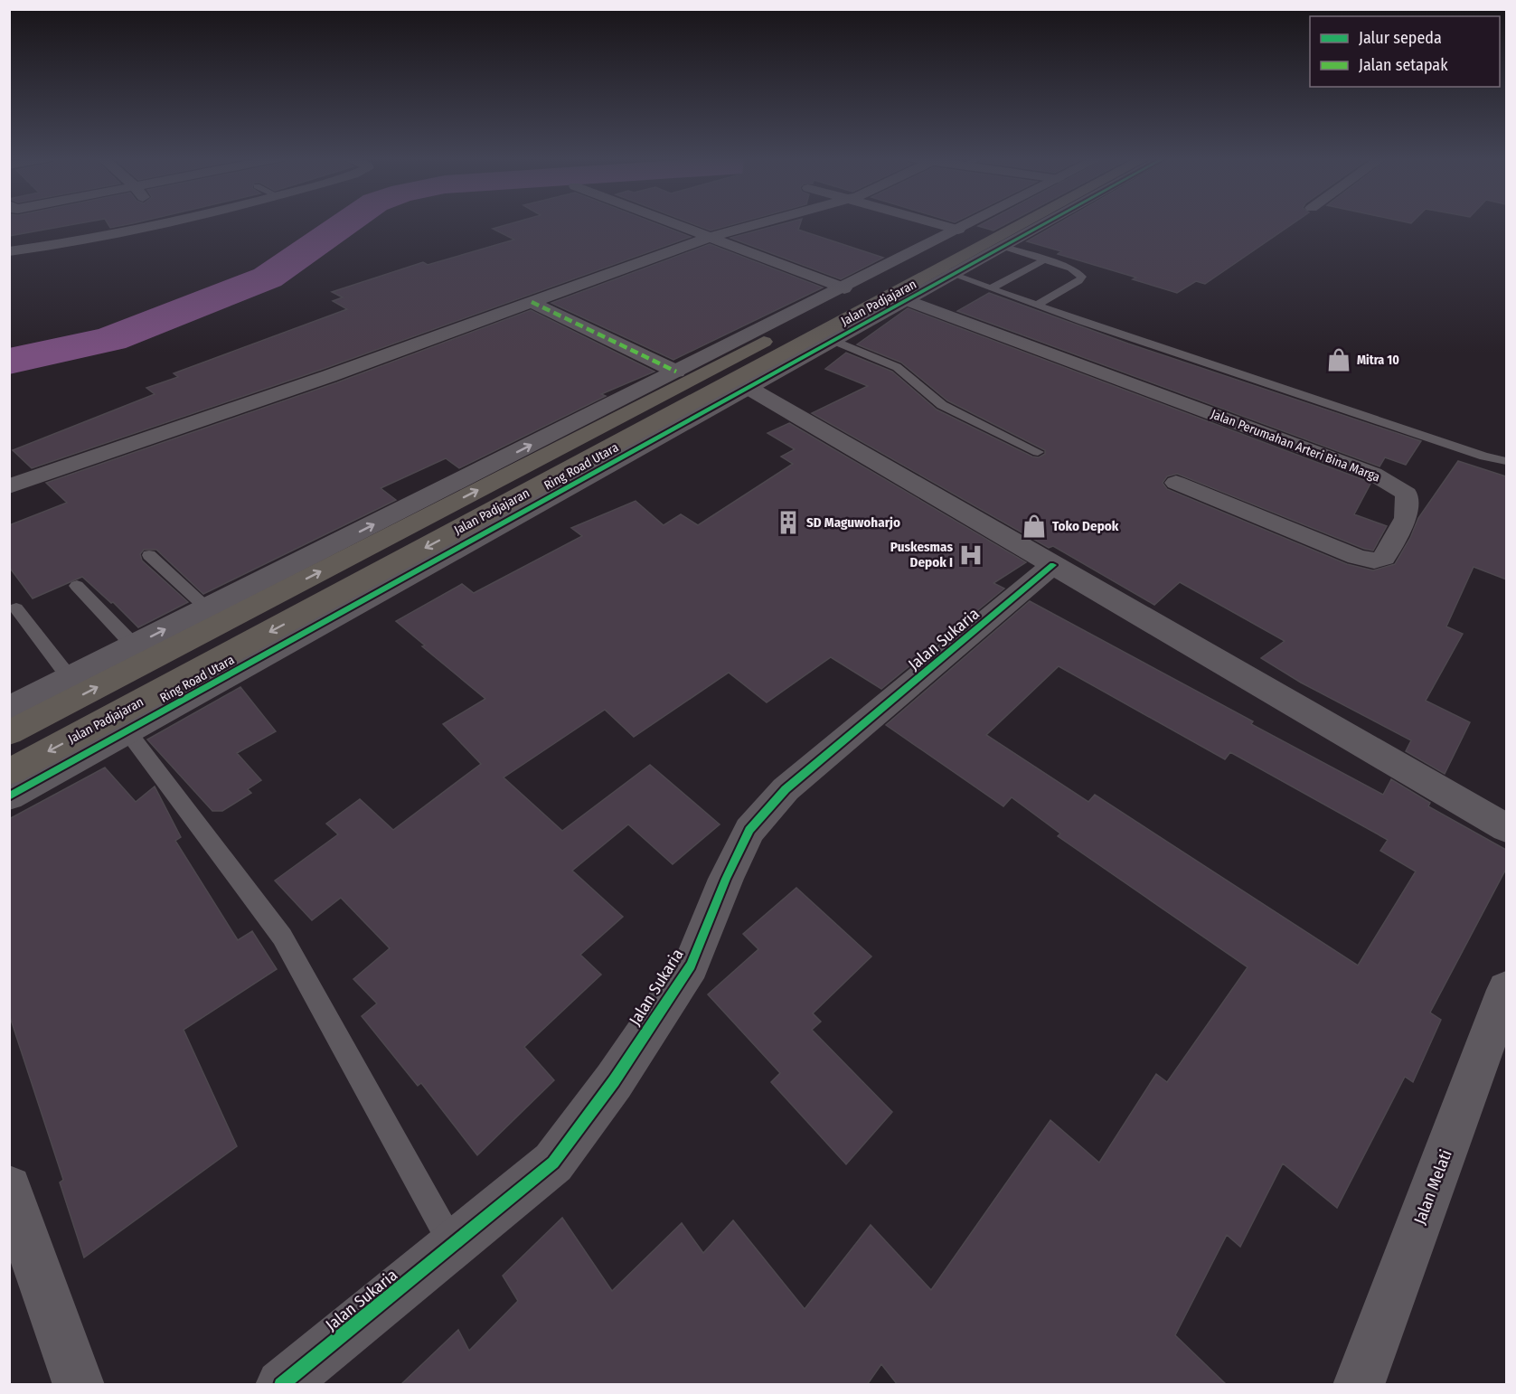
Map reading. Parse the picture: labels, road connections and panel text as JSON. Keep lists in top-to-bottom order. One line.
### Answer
{"streets":{"highway":["Jalan Padjajaran"],"street":["Jalan Perumahan Arteri Bina Marga","Ring Road Utara","Jalan Sukaria","Jalan Melati"]},"crossings":[["Jalan Padjajaran","Ring Road Utara"],["Jalan Perumahan Arteri Bina Marga","Ring Road Utara"]],"places":{"shop":["Mitra 10","Toko Depok"],"building":["SD Maguwoharjo"],"hospital":["Puskesmas Depok I"]},"legend":["Jalur sepeda","Jalan setapak"]}
